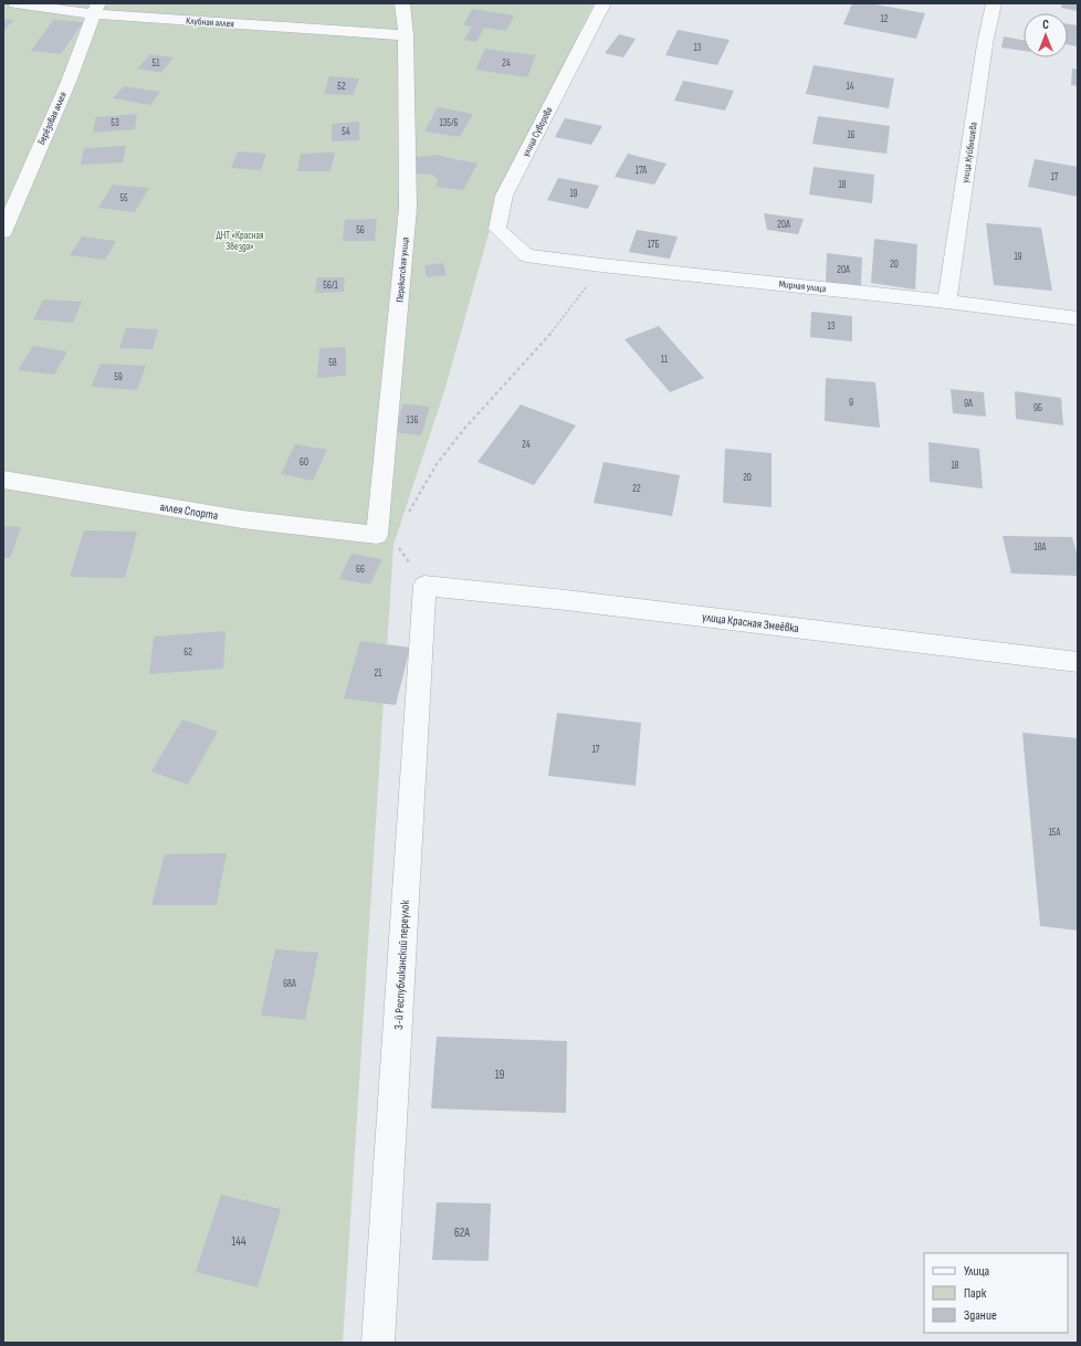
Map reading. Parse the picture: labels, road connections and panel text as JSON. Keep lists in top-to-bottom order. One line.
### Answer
{"streets":{"street":["Клубная аллея","Берёзовая аллея","улица Суворова","улица Куйбышева","Перекопская улица","Мирная улица","аллея Спорта","улица Красная Змеёвка","3-й Республиканский переулок"]},"crossings":[["Клубная аллея","Берёзовая аллея"],["Клубная аллея","Перекопская улица"],["улица Суворова","Мирная улица"],["улица Куйбышева","Мирная улица"],["Перекопская улица","аллея Спорта"],["улица Красная Змеёвка","3-й Республиканский переулок"]],"parks":["ДНТ «Красная Звезда»"],"house_numbers":["12","13","51","24","52","14","53","135/6","54","16","17А","17","18","19","55","20А","56","17Б","19","20","20А","56/1","13","11","58","59","9","9А","9Б","136","24","60","18","20","22","18А","66","62","21","17","15А","68А","19","62А","144"],"legend":["Улица","Парк","Здание"],"north":"top"}
